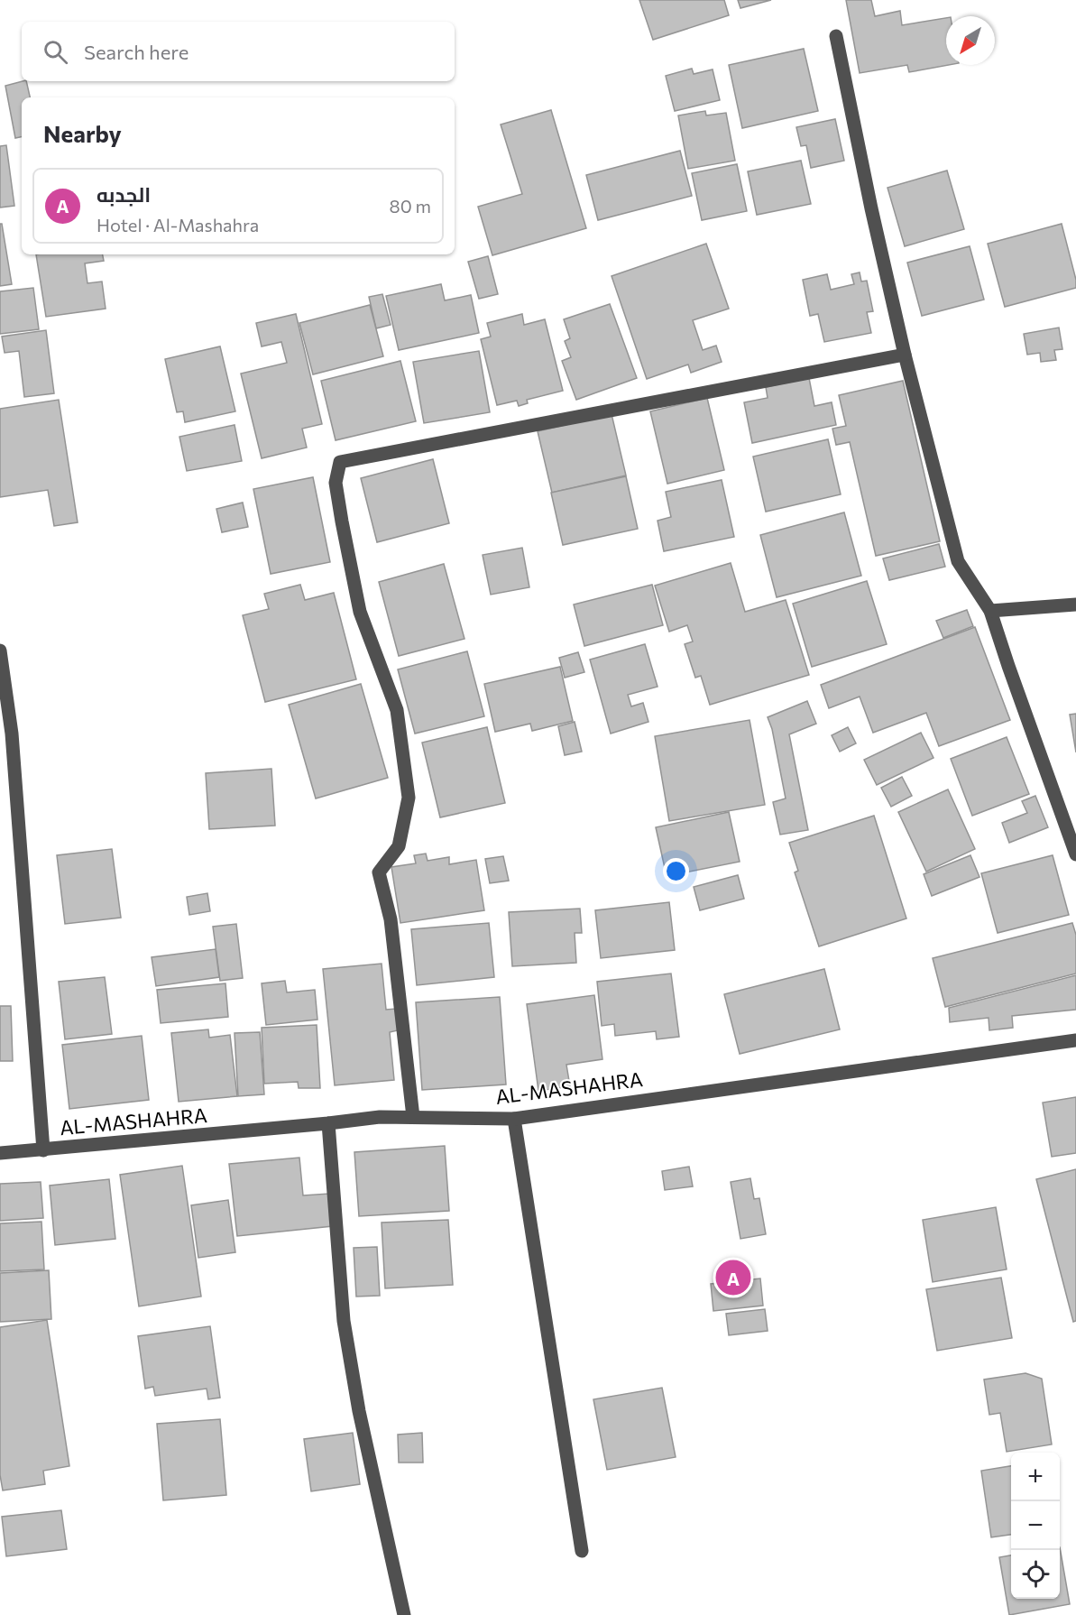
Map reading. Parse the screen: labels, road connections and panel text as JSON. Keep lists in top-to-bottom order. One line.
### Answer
{"streets":{"street":["AL-MASHAHRA"]},"north":"bottom left","page":{"search":"Search here","heading":"Nearby","list":[{"mark":"A","name":"الجدبه","note":"Hotel · Al-Mashahra","value":"80 m"}],"pins":"A","map_buttons":["+","−"]}}
